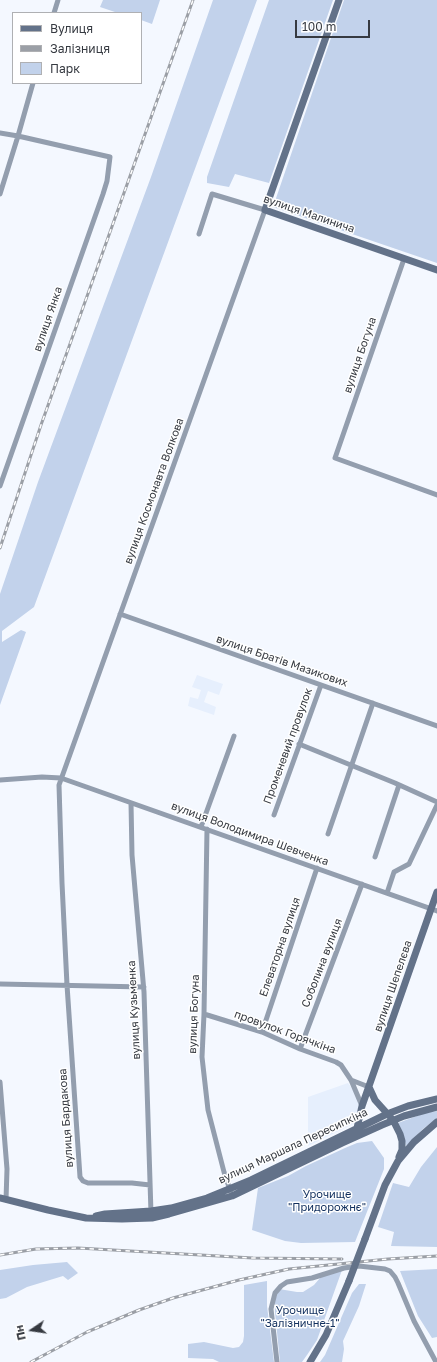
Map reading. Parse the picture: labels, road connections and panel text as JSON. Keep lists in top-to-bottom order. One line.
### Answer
{"streets":{"main road":["вулиця Малинича","вулиця Шепелєва","вулиця Маршала Пересипкіна"],"street":["вулиця Янка","вулиця Богуна","вулиця Космонавта Волкова","вулиця Братів Мазикових","Променевий провулок","вулиця Володимира Шевченка","Елеваторна вулиця","Соболина вулиця","вулиця Кузьменка","провулок Горячкіна","вулиця Бардакова"]},"crossings":[["вулиця Малинича","вулиця Богуна"],["вулиця Малинича","вулиця Космонавта Волкова"],["вулиця Богуна","вулиця Володимира Шевченка"],["вулиця Богуна","провулок Горячкіна"],["вулиця Богуна","вулиця Маршала Пересипкіна"],["вулиця Космонавта Волкова","вулиця Братів Мазикових"],["вулиця Космонавта Волкова","вулиця Володимира Шевченка"],["вулиця Космонавта Волкова","вулиця Бардакова"],["вулиця Братів Мазикових","Променевий провулок"],["вулиця Володимира Шевченка","Елеваторна вулиця"],["вулиця Володимира Шевченка","Соболина вулиця"],["вулиця Володимира Шевченка","вулиця Шепелєва"],["вулиця Володимира Шевченка","вулиця Кузьменка"],["вулиця Володимира Шевченка","вулиця Бардакова"],["Елеваторна вулиця","провулок Горячкіна"],["Соболина вулиця","провулок Горячкіна"],["вулиця Шепелєва","провулок Горячкіна"],["вулиця Шепелєва","вулиця Маршала Пересипкіна"],["вулиця Кузьменка","вулиця Бардакова"],["вулиця Кузьменка","вулиця Маршала Пересипкіна"]],"parks":["Урочище \"Придорожнє\"","Урочище \"Залізничне-1\""],"legend":["Вулиця","Залізниця","Парк"],"scale_bar":"100 m","north":"left"}
